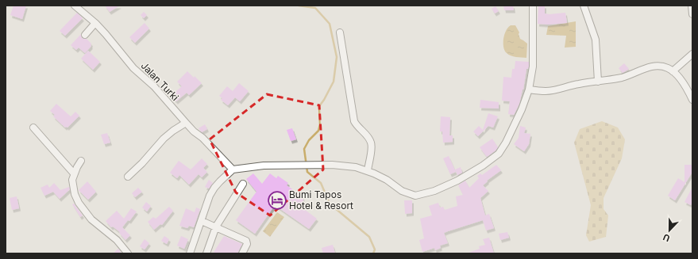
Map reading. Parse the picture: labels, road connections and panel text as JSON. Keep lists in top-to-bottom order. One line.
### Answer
{"streets":{"street":["Jalan Turki"]},"places":{"hotel":["Bumi Tapos Hotel & Resort"]},"north":"bottom"}
